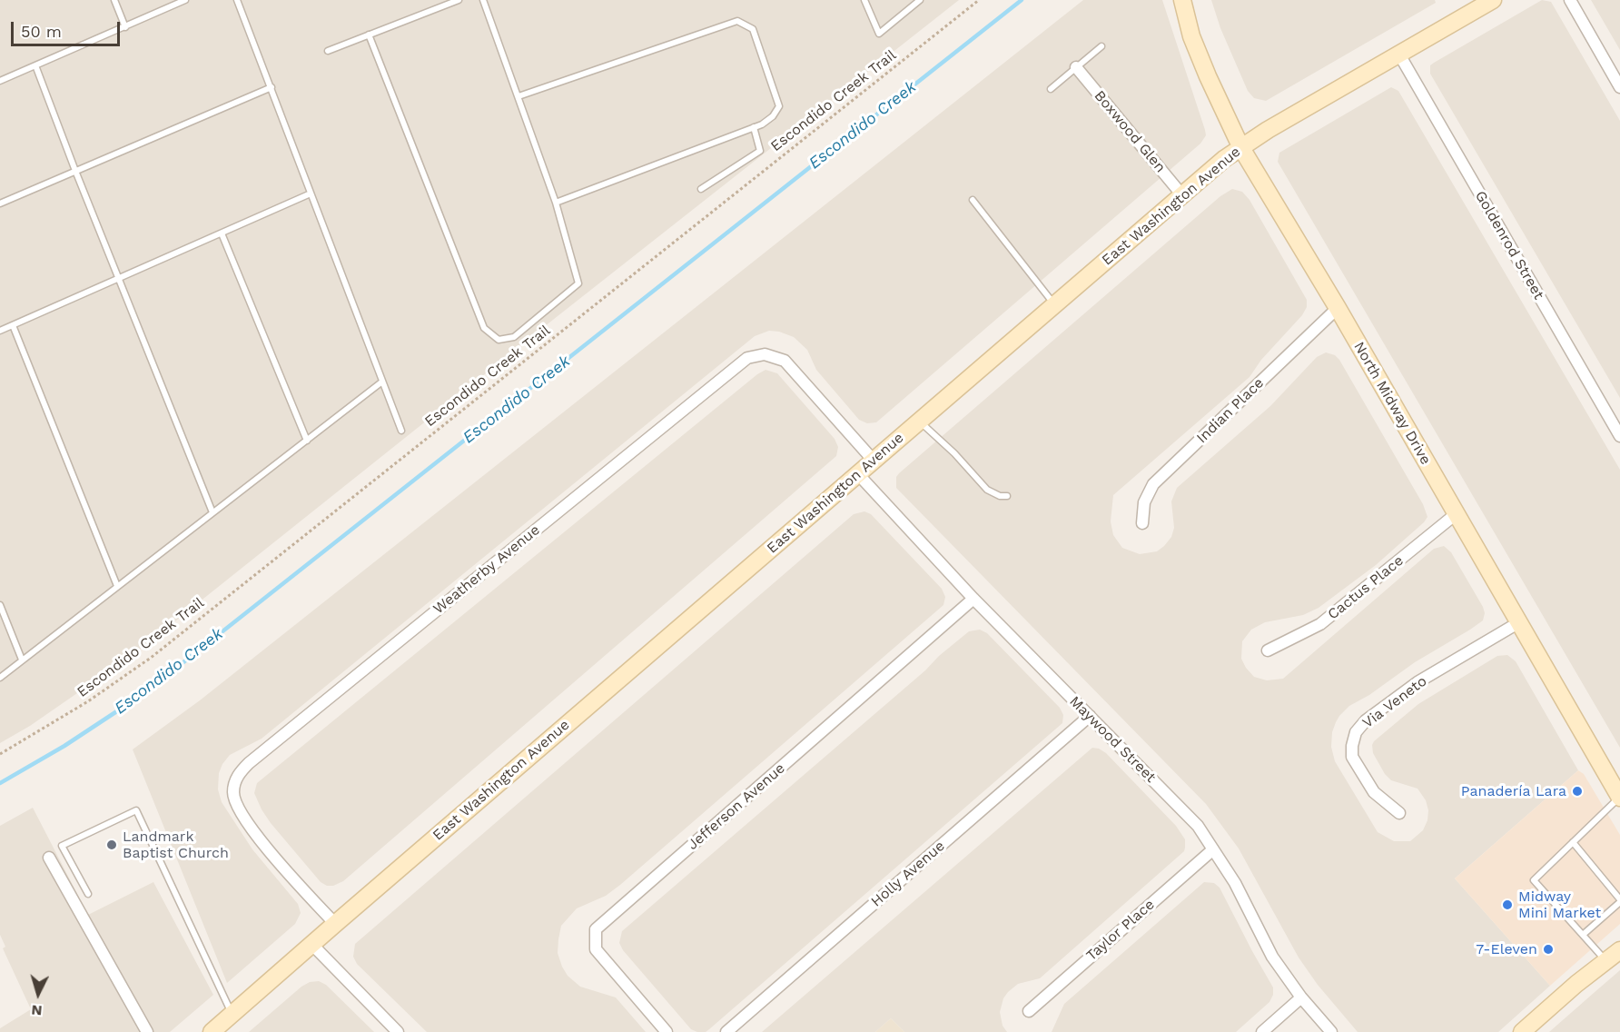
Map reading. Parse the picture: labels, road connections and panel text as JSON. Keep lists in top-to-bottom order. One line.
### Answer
{"streets":{"main road":["East Washington Avenue","North Midway Drive"],"street":["Boxwood Glen","Goldenrod Street","Indian Place","Weatherby Avenue","Cactus Place","Via Veneto","Maywood Street","Jefferson Avenue","Holly Avenue","Taylor Place"],"path":["Escondido Creek Trail"]},"crossings":[["Boxwood Glen","East Washington Avenue"],["East Washington Avenue","Goldenrod Street"],["East Washington Avenue","North Midway Drive"],["East Washington Avenue","Weatherby Avenue"],["East Washington Avenue","Maywood Street"],["North Midway Drive","Indian Place"],["North Midway Drive","Cactus Place"],["North Midway Drive","Via Veneto"],["Maywood Street","Jefferson Avenue"],["Maywood Street","Holly Avenue"],["Maywood Street","Taylor Place"]],"water":["Escondido Creek"],"places":["Panadería Lara","Landmark Baptist Church","Midway Mini Market","7-Eleven"],"scale_bar":"50 m","north":"bottom"}
